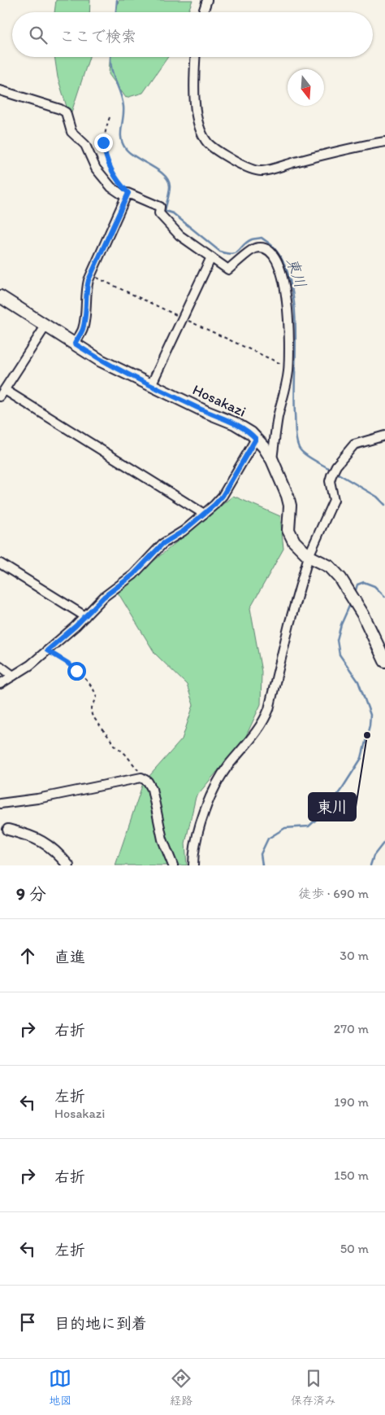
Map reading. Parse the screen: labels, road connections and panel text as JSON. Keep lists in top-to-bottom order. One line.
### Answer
{"streets":{"main road":["Hosakazi"]},"water":["東川"],"places":["東川"],"north":"bottom","page":{"search":"ここで検索","heading":["9 分","徒歩 · 690 m"],"list":[["直進","30 m"],["右折","270 m"],["左折","Hosakazi","190 m"],["右折","150 m"],["左折","50 m"],"目的地に到着"],"nav":["地図","経路","保存済み"]}}
